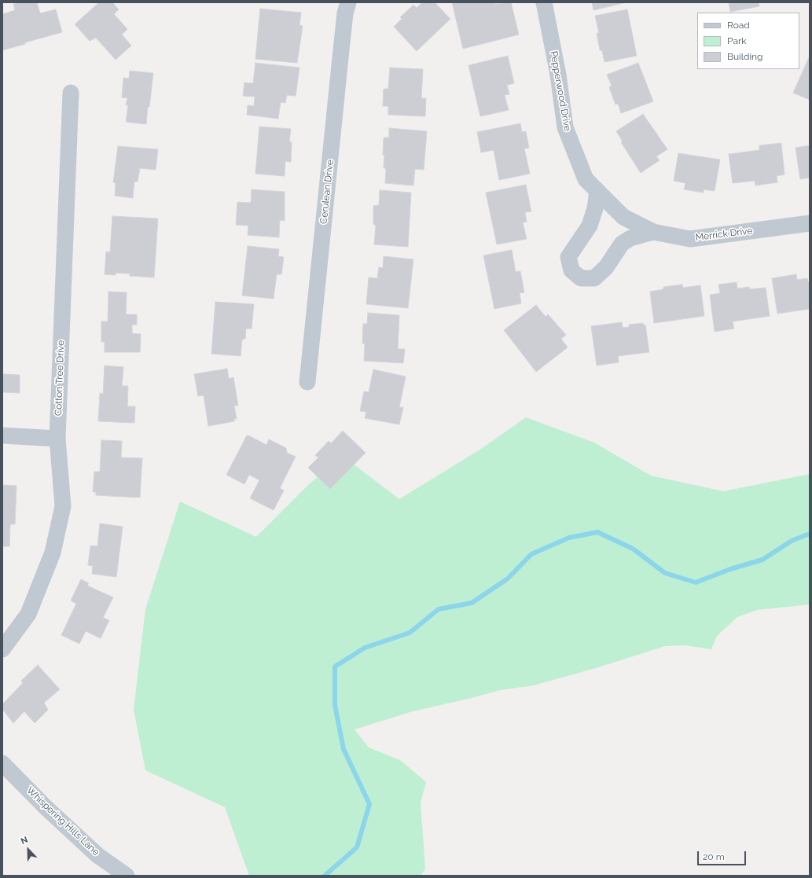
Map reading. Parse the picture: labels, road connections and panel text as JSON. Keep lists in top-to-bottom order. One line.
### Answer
{"streets":{"street":["Pepperwood Drive","Cerulean Drive","Merrick Drive","Cotton Tree Drive","Whispering Hills Lane"]},"crossings":[["Pepperwood Drive","Merrick Drive"]],"legend":["Road","Park","Building"],"scale_bar":"20 m","north":"top left"}
